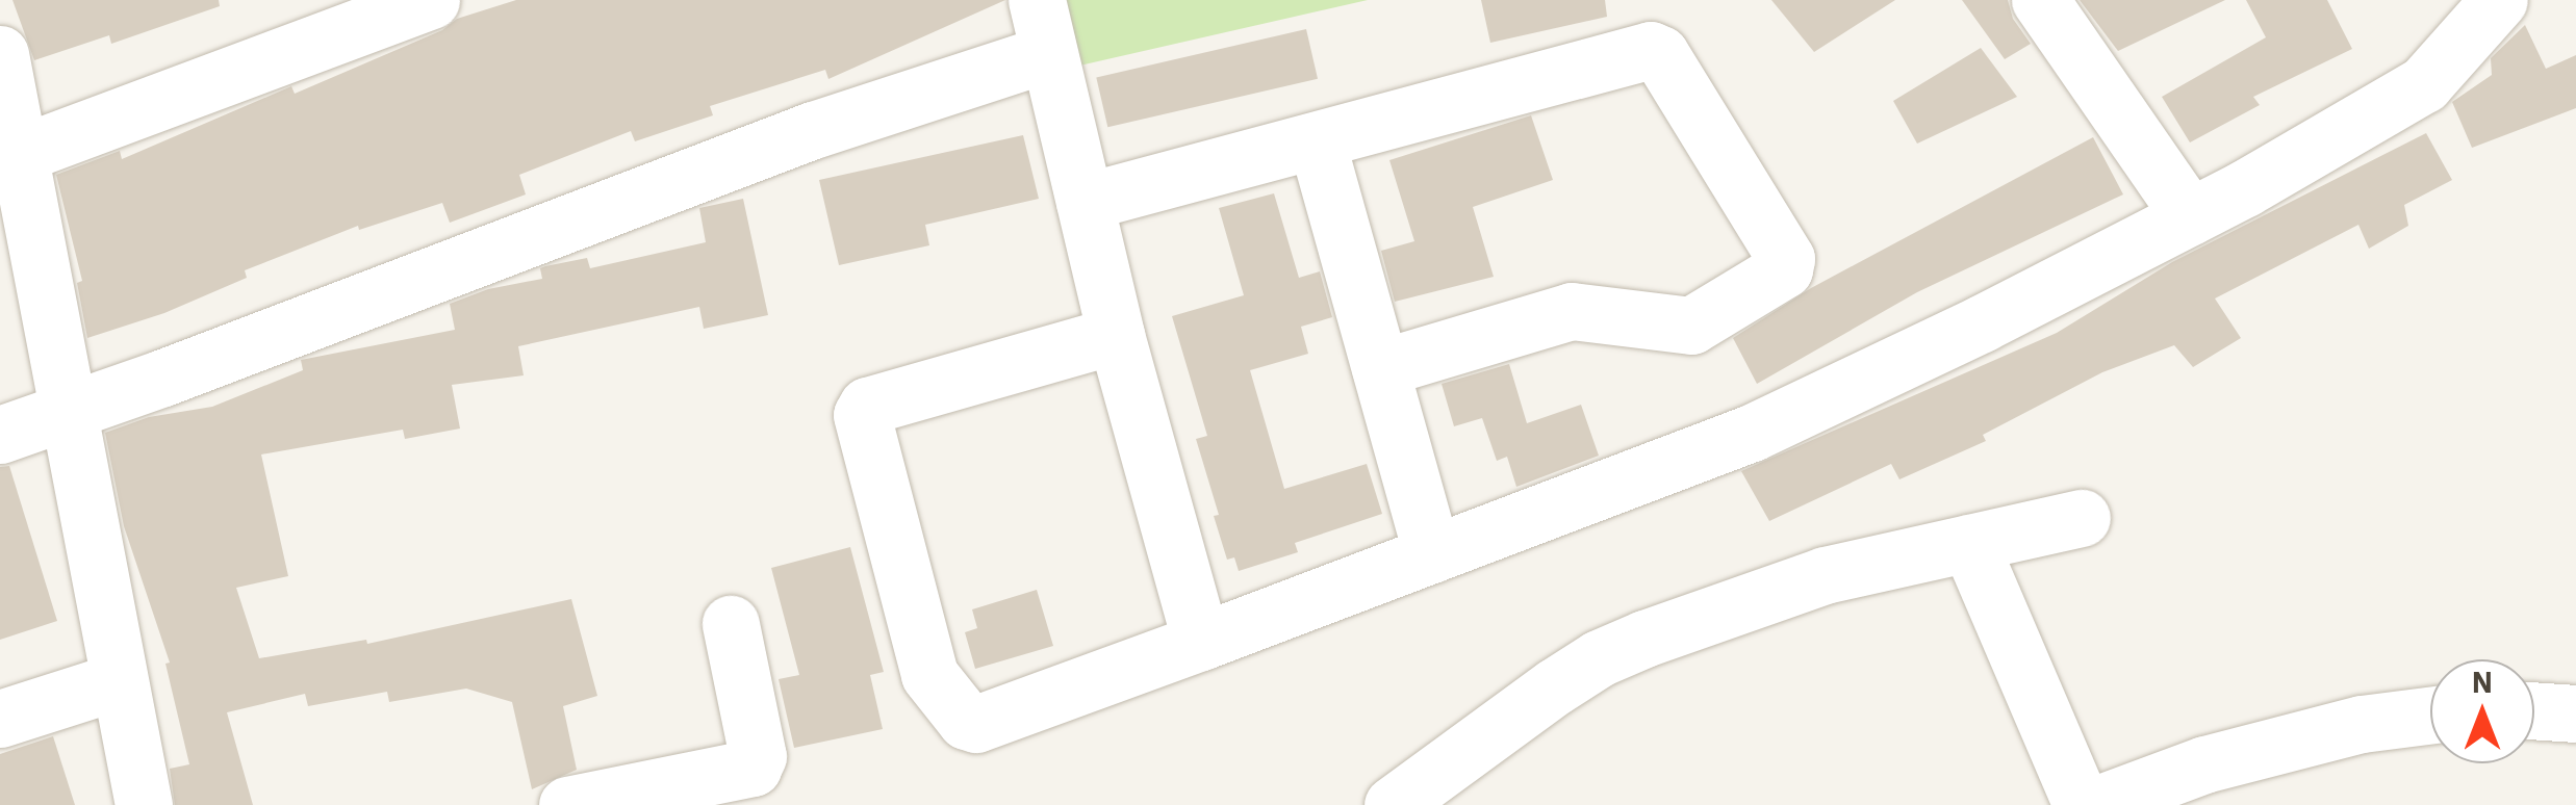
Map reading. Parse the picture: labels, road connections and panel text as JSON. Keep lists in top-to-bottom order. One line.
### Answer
{"north":"top"}
